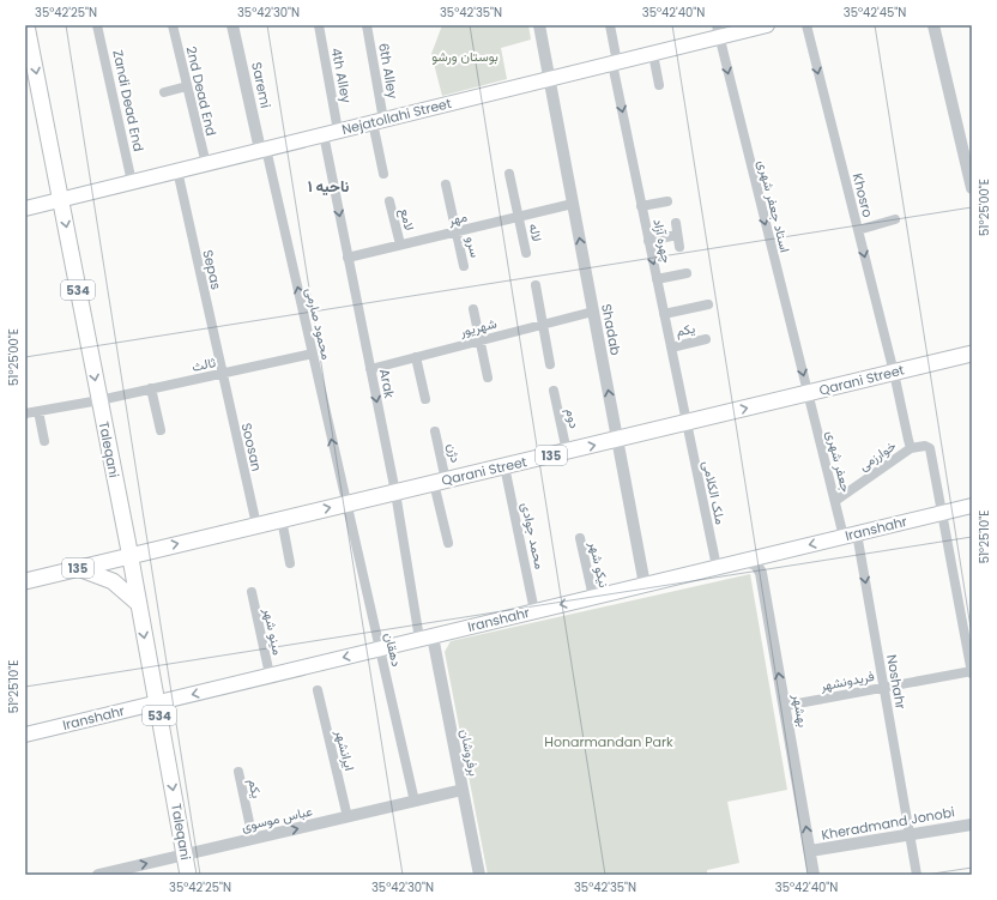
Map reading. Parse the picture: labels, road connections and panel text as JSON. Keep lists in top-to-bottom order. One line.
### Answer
{"streets":{"main road":["Nejatollahi Street","534","Qarani Street","Taleqani","135","Iranshahr"],"street":["6th Alley","4th Alley","Saremi","2nd Dead End","Zandi Dead End","Khosro","استاد جعفر شهری","مهر","لامع","لاله","چهره آزاد","سرو","Sepas","محمود صارمی","شهریور","Shadab","یکم","ثالث","Arak","دوم","Soosan","دژن","خوارزمی","جعفر شهری","ملک الکلامی","محمد جوادی","نیکو شهر","مینو شهر","دهقان","فریدونشهر","Noshahr","بهشهر","ایرانشهر","برفروشان","عباس موسوی","Kheradmand Jonobi"]},"crossings":[["6th Alley","Nejatollahi Street"],["4th Alley","Nejatollahi Street"],["Saremi","Nejatollahi Street"],["Saremi","محمود صارمی"],["2nd Dead End","Nejatollahi Street"],["Zandi Dead End","Nejatollahi Street"],["Nejatollahi Street","استاد جعفر شهری"],["Nejatollahi Street","چهره آزاد"],["Nejatollahi Street","Sepas"],["Nejatollahi Street","محمود صارمی"],["Nejatollahi Street","Shadab"],["Nejatollahi Street","Arak"],["Nejatollahi Street","Taleqani"],["Khosro","Qarani Street"],["Khosro","خوارزمی"],["استاد جعفر شهری","Qarani Street"],["استاد جعفر شهری","جعفر شهری"],["مهر","لامع"],["مهر","لاله"],["مهر","سرو"],["مهر","Shadab"],["مهر","Arak"],["چهره آزاد","یکم"],["چهره آزاد","Qarani Street"],["چهره آزاد","ملک الکلامی"],["Sepas","ثالث"],["Sepas","Soosan"],["محمود صارمی","ثالث"],["محمود صارمی","Qarani Street"],["محمود صارمی","دهقان"],["شهریور","Shadab"],["شهریور","Arak"],["Shadab","Qarani Street"],["Shadab","Iranshahr"],["یکم","عباس موسوی"],["ثالث","Soosan"],["ثالث","Taleqani"],["Qarani Street","Arak"],["Qarani Street","دوم"],["Qarani Street","Soosan"],["Qarani Street","Taleqani"],["Qarani Street","دژن"],["Qarani Street","جعفر شهری"],["Qarani Street","ملک الکلامی"],["Qarani Street","محمد جوادی"],["Qarani Street","دهقان"],["Arak","Iranshahr"],["Arak","برفروشان"],["Taleqani","Iranshahr"],["Taleqani","عباس موسوی"],["خوارزمی","جعفر شهری"],["جعفر شهری","Iranshahr"],["جعفر شهری","Noshahr"],["ملک الکلامی","Iranshahr"],["Iranshahr","محمد جوادی"],["Iranshahr","نیکو شهر"],["Iranshahr","مینو شهر"],["Iranshahr","دهقان"],["Iranshahr","Noshahr"],["Iranshahr","بهشهر"],["Iranshahr","برفروشان"],["دهقان","عباس موسوی"],["فریدونشهر","Noshahr"],["فریدونشهر","بهشهر"],["Noshahr","Kheradmand Jonobi"],["بهشهر","Kheradmand Jonobi"],["ایرانشهر","عباس موسوی"],["برفروشان","عباس موسوی"]],"one_way":["Khosro","استاد جعفر شهری","چهره آزاد","محمود صارمی","Qarani Street","Arak","Taleqani","Iranshahr","Noshahr","بهشهر","عباس موسوی"],"districts":["ناحیه ۱"],"parks":["بوستان ورشو","Honarmandan Park"],"coordinates":["35°42'25\"N","35°42'30\"N","35°42'35\"N","35°42'40\"N","35°42'45\"N","51°25'00\"E","51°25'10\"E"]}
